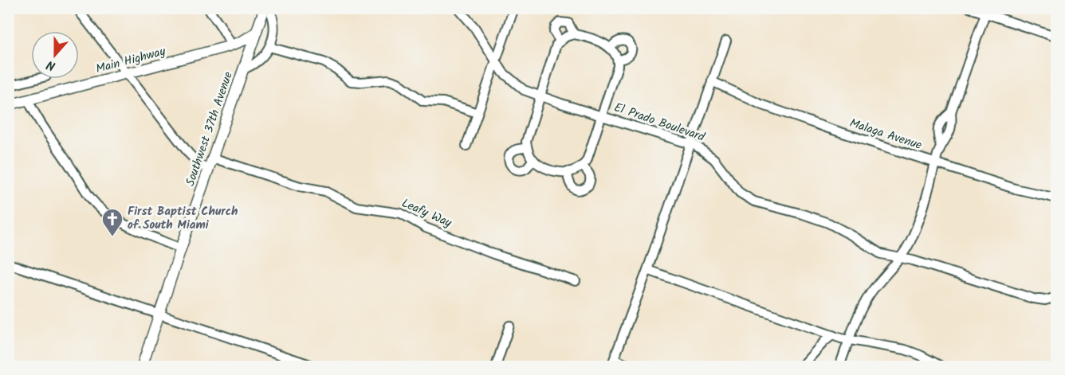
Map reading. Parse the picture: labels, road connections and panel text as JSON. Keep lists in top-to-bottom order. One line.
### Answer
{"streets":{"main road":["Main Highway","Southwest 37th Avenue"],"street":["El Prado Boulevard","Malaga Avenue","Leafy Way"]},"crossings":[["Main Highway","Southwest 37th Avenue"],["Southwest 37th Avenue","Leafy Way"]],"places":{"church":["First Baptist Church of South Miami"]},"north":"bottom"}
